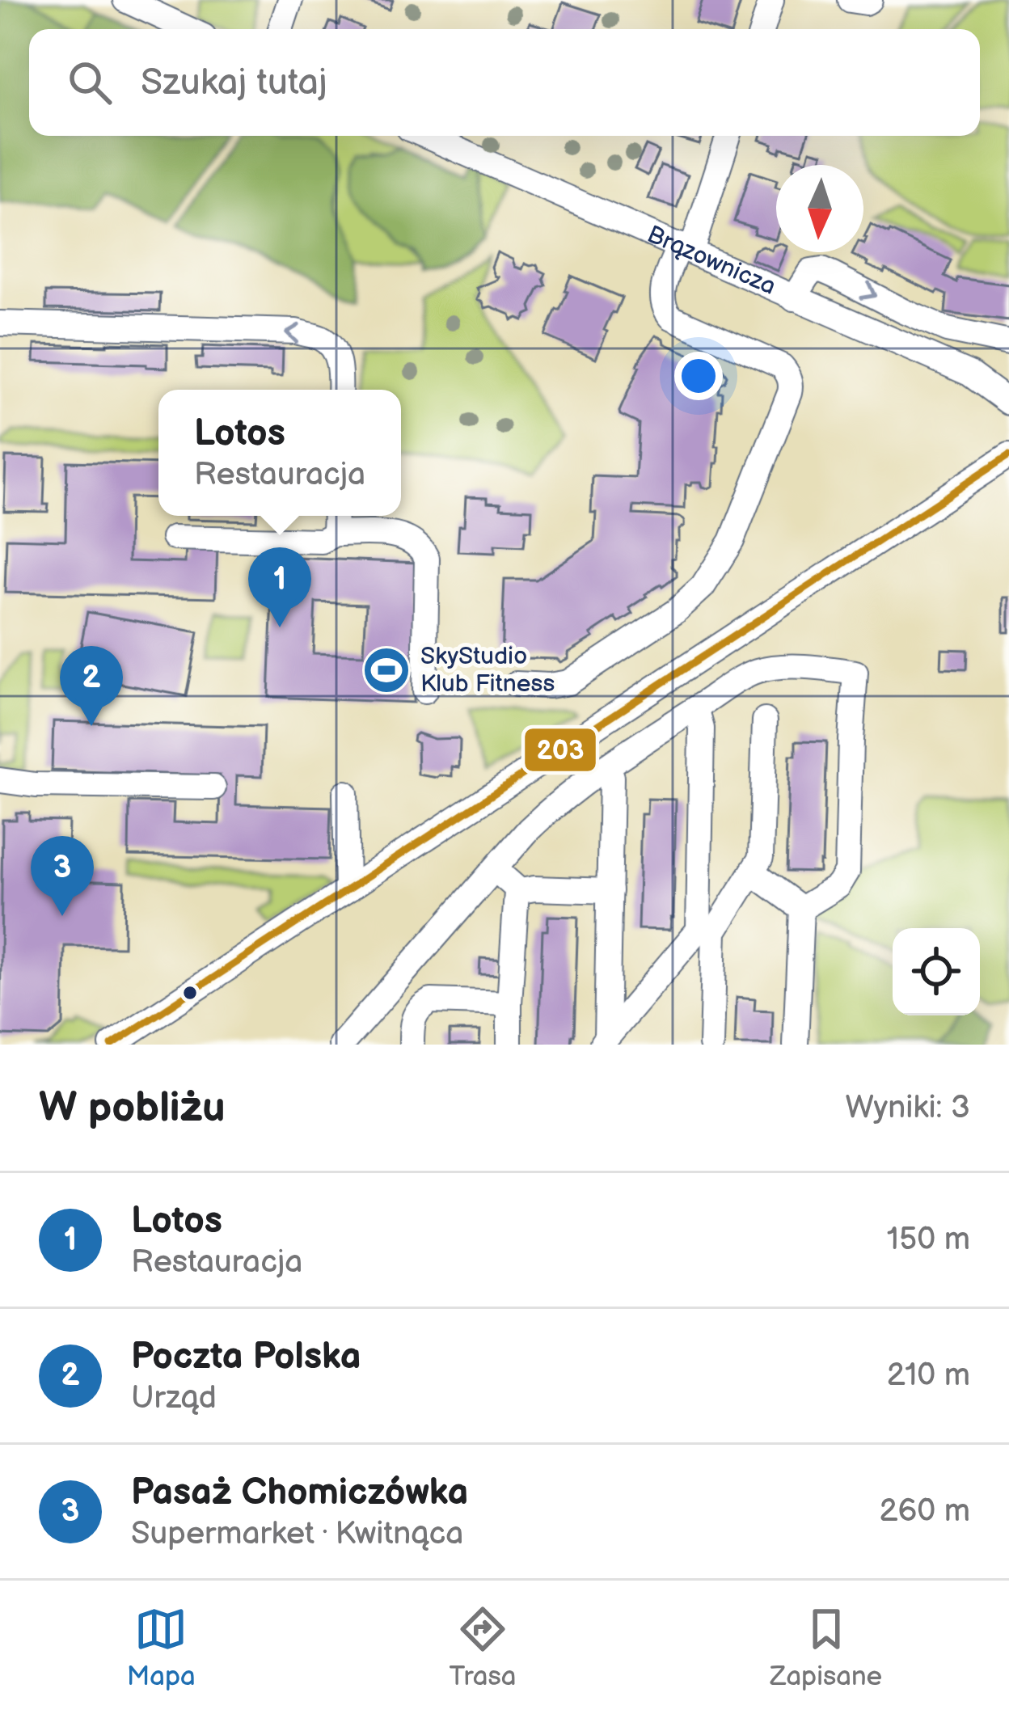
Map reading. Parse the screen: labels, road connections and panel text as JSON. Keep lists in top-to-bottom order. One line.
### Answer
{"streets":{"street":["Brązownicza"]},"places":{"sports":["SkyStudio Klub Fitness"]},"lines":["transit line 203"],"north":"bottom","page":{"search":"Szukaj tutaj","popup":["Lotos","Restauracja"],"pins":["1","2","3"],"heading":["W pobliżu","Wyniki: 3"],"list":[{"mark":"1","name":"Lotos","note":"Restauracja","value":"150 m"},{"mark":"2","name":"Poczta Polska","note":"Urząd","value":"210 m"},{"mark":"3","name":"Pasaż Chomiczówka","note":"Supermarket · Kwitnąca","value":"260 m"}],"nav":["Mapa","Trasa","Zapisane"]}}
